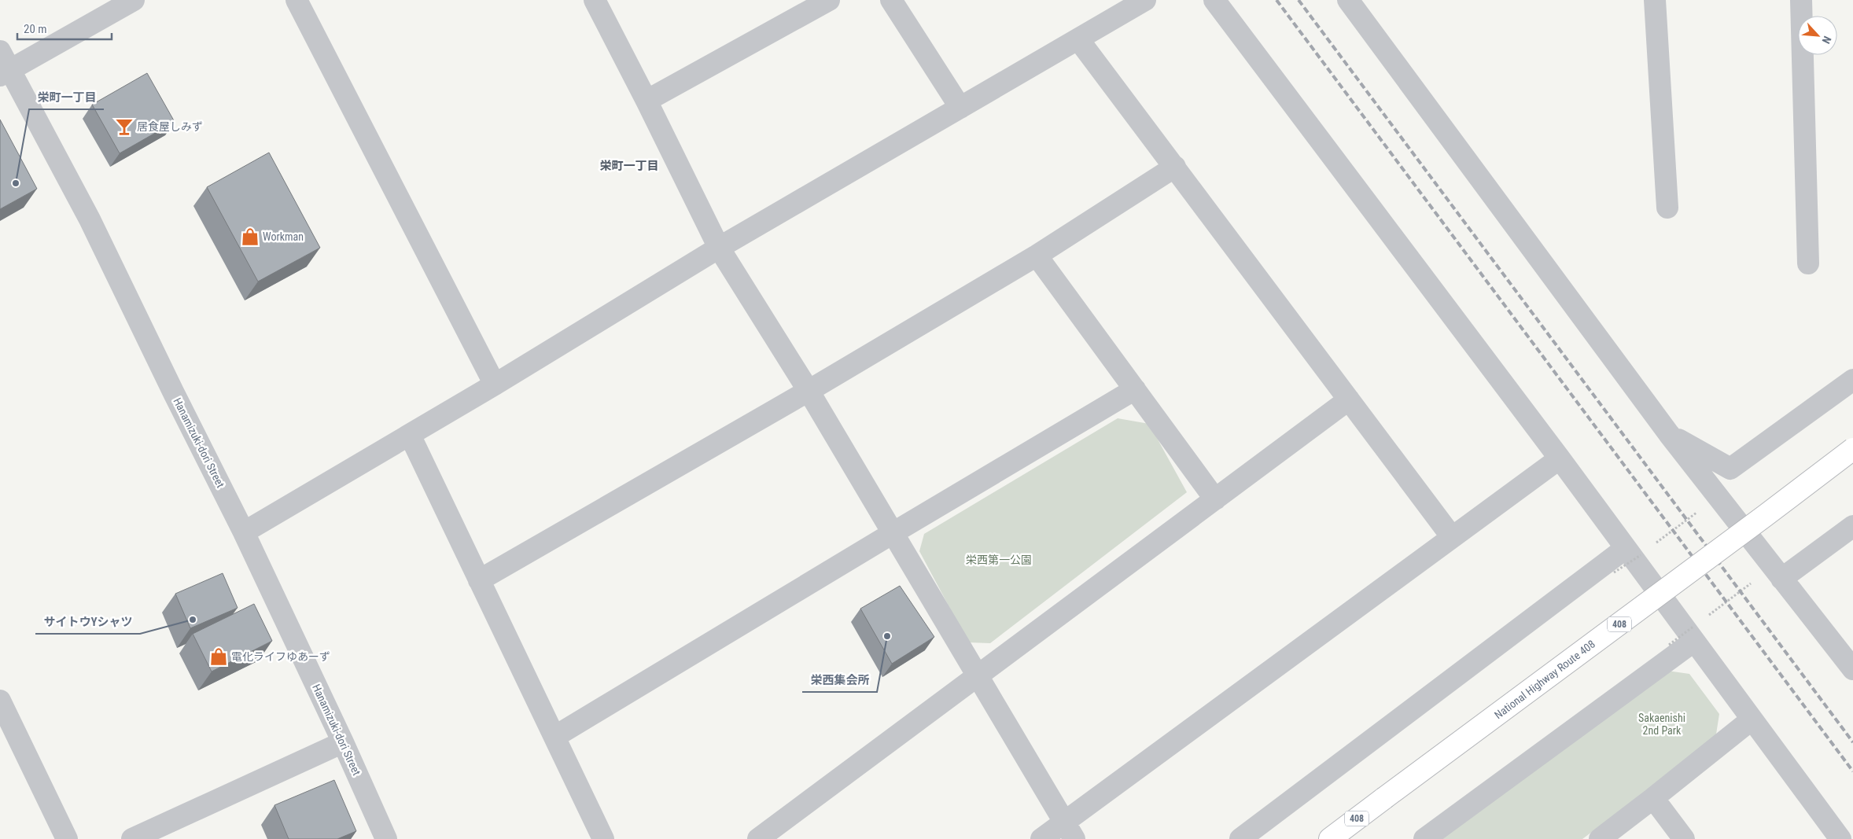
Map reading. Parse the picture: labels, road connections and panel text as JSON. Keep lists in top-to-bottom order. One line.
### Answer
{"streets":{"highway":["408","National Highway Route 408"],"street":["Hanamizuki-dori Street"]},"districts":["栄町一丁目"],"parks":["栄西第一公園","Sakaenishi 2nd Park"],"places":{"bar":["居食屋しみず"],"other":["栄町一丁目","サイトウYシャツ","栄西集会所"],"shop":["Workman","電化ライフゆあーず"]},"scale_bar":"20 m","north":"bottom right"}
